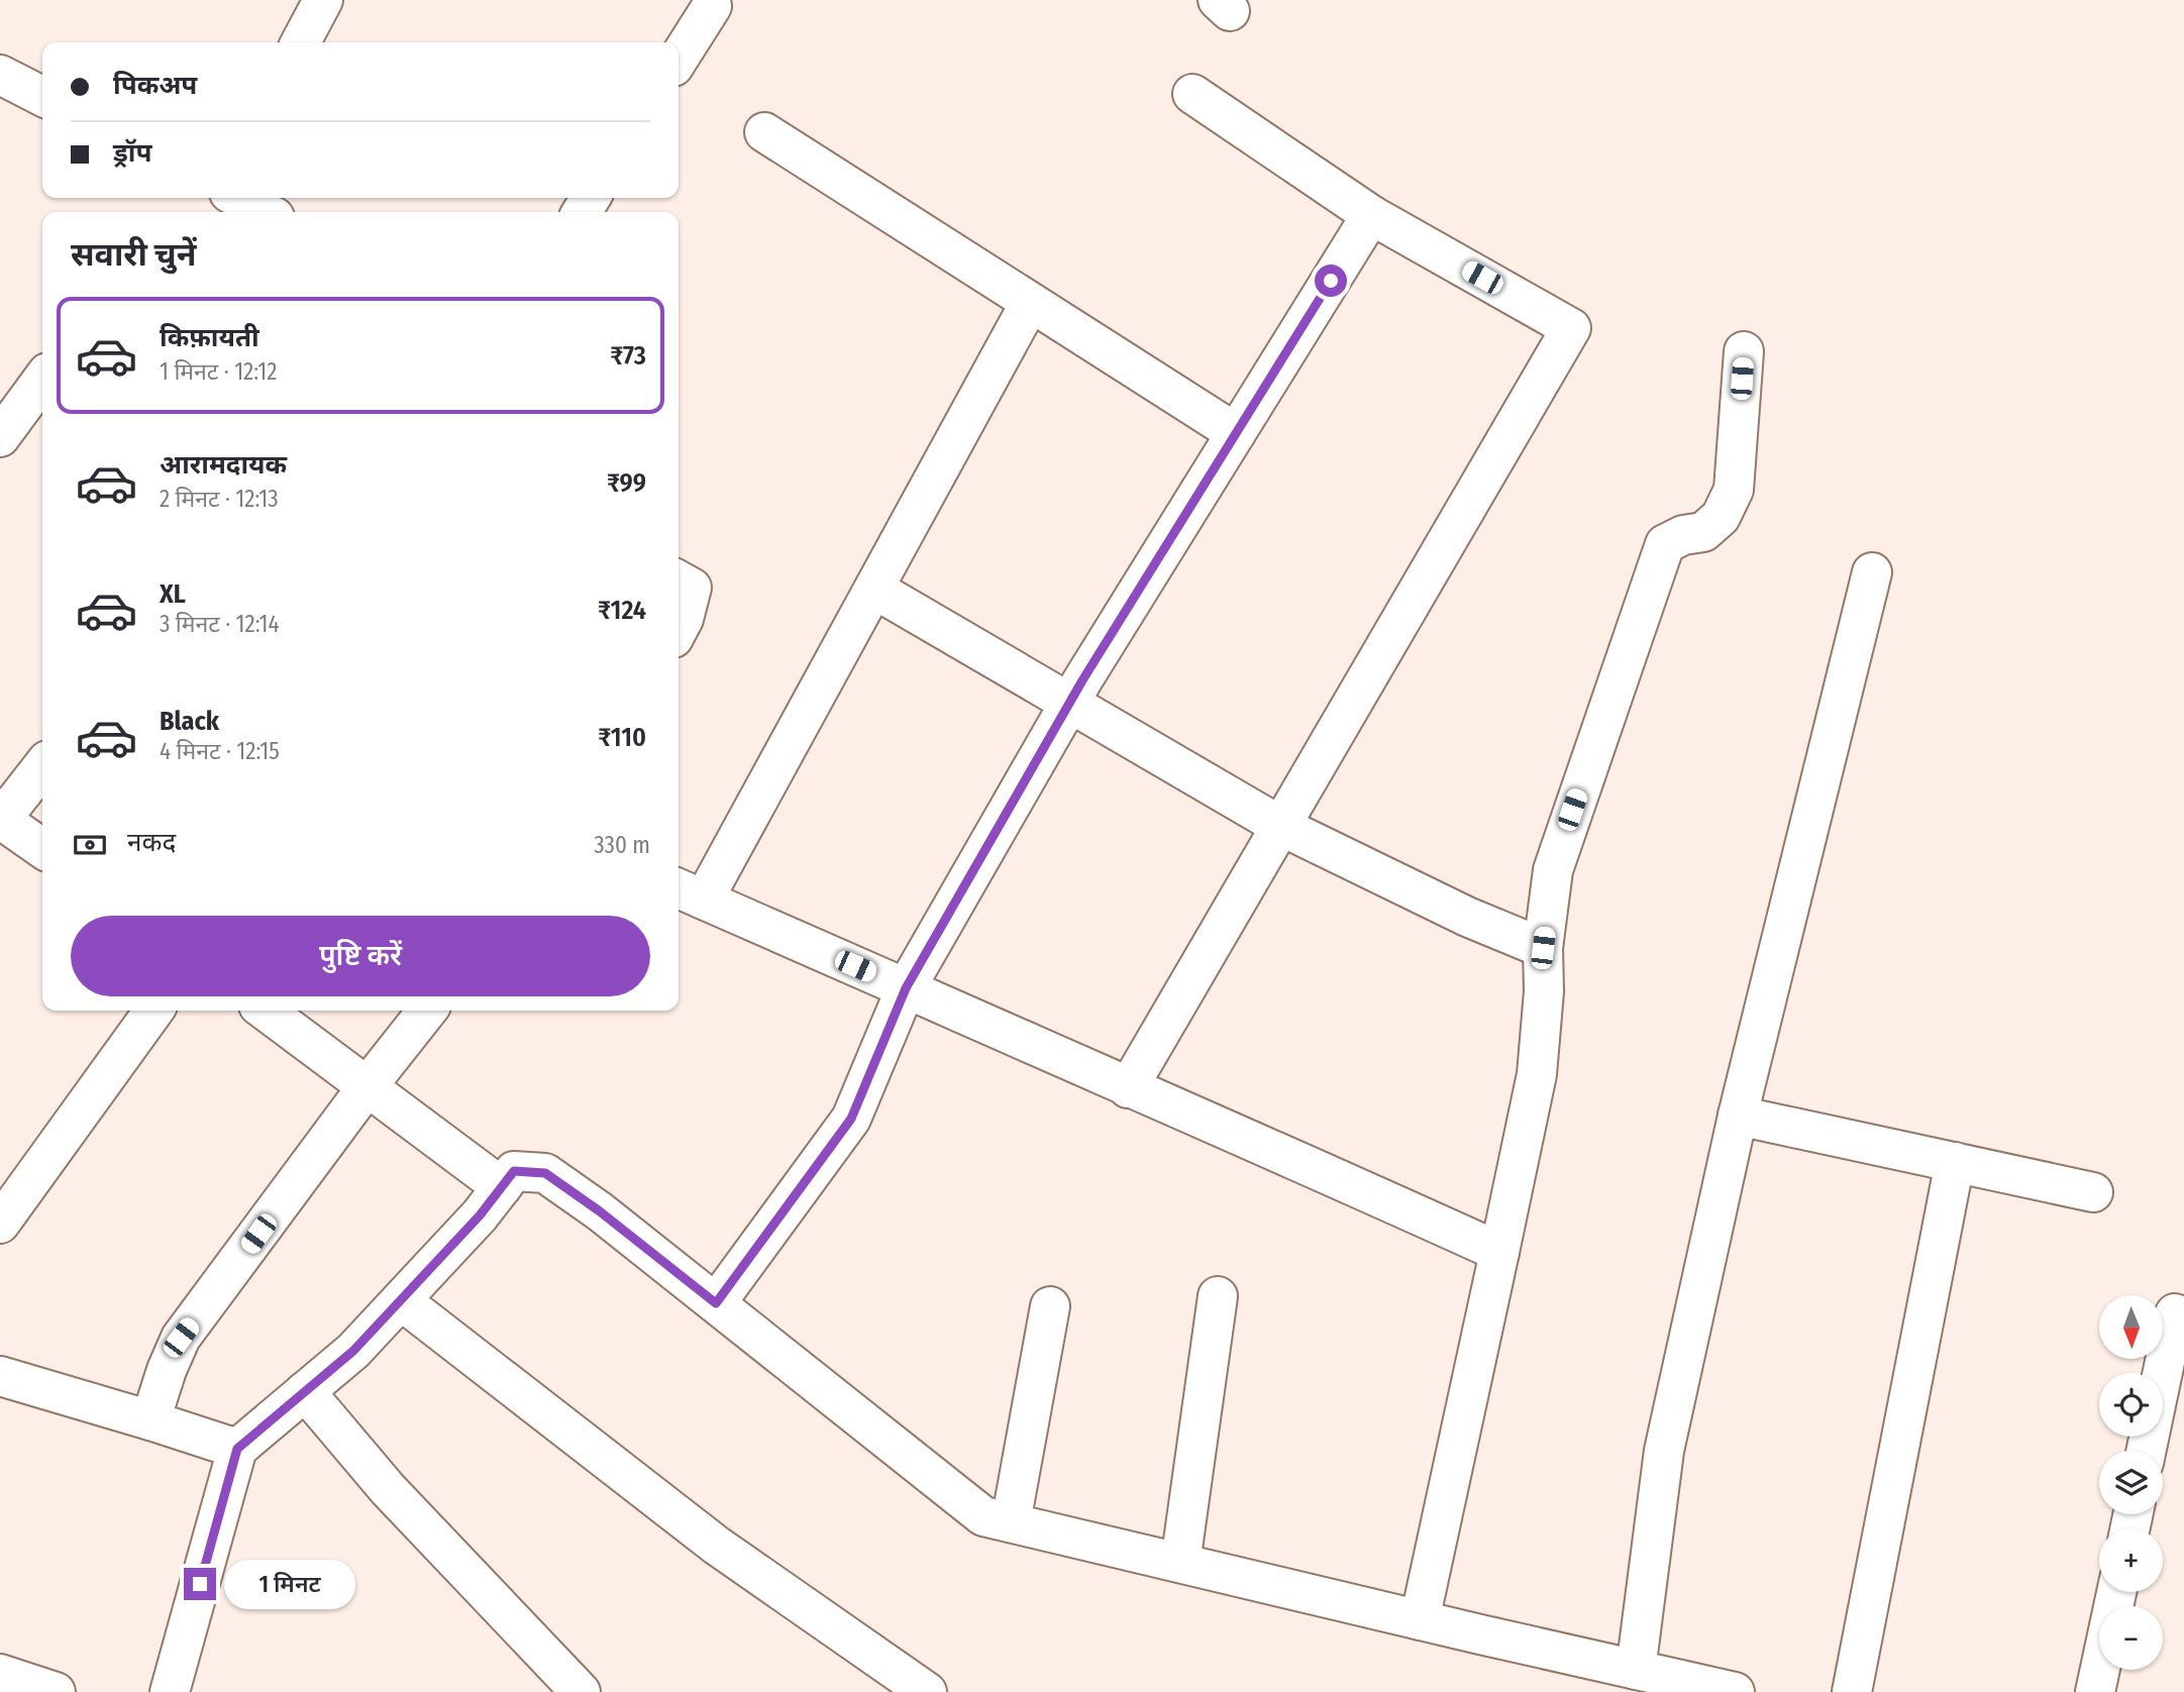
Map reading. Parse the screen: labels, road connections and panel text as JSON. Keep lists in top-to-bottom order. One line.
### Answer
{"north":"bottom","page":{"banner":["पिकअप","ड्रॉप"],"heading":"सवारी चुनें","list":[{"name":"किफ़ायती","note":"1 मिनट · 12:12","value":"₹73"},{"name":"आरामदायक","note":"2 मिनट · 12:13","value":"₹99"},{"name":"XL","note":"3 मिनट · 12:14","value":"₹124"},{"name":"Black","note":"4 मिनट · 12:15","value":"₹110"}],"pay":["नकद","330 m"],"buttons":"पुष्टि करें","map_buttons":["+","−"],"bubble":"1 मिनट"}}
